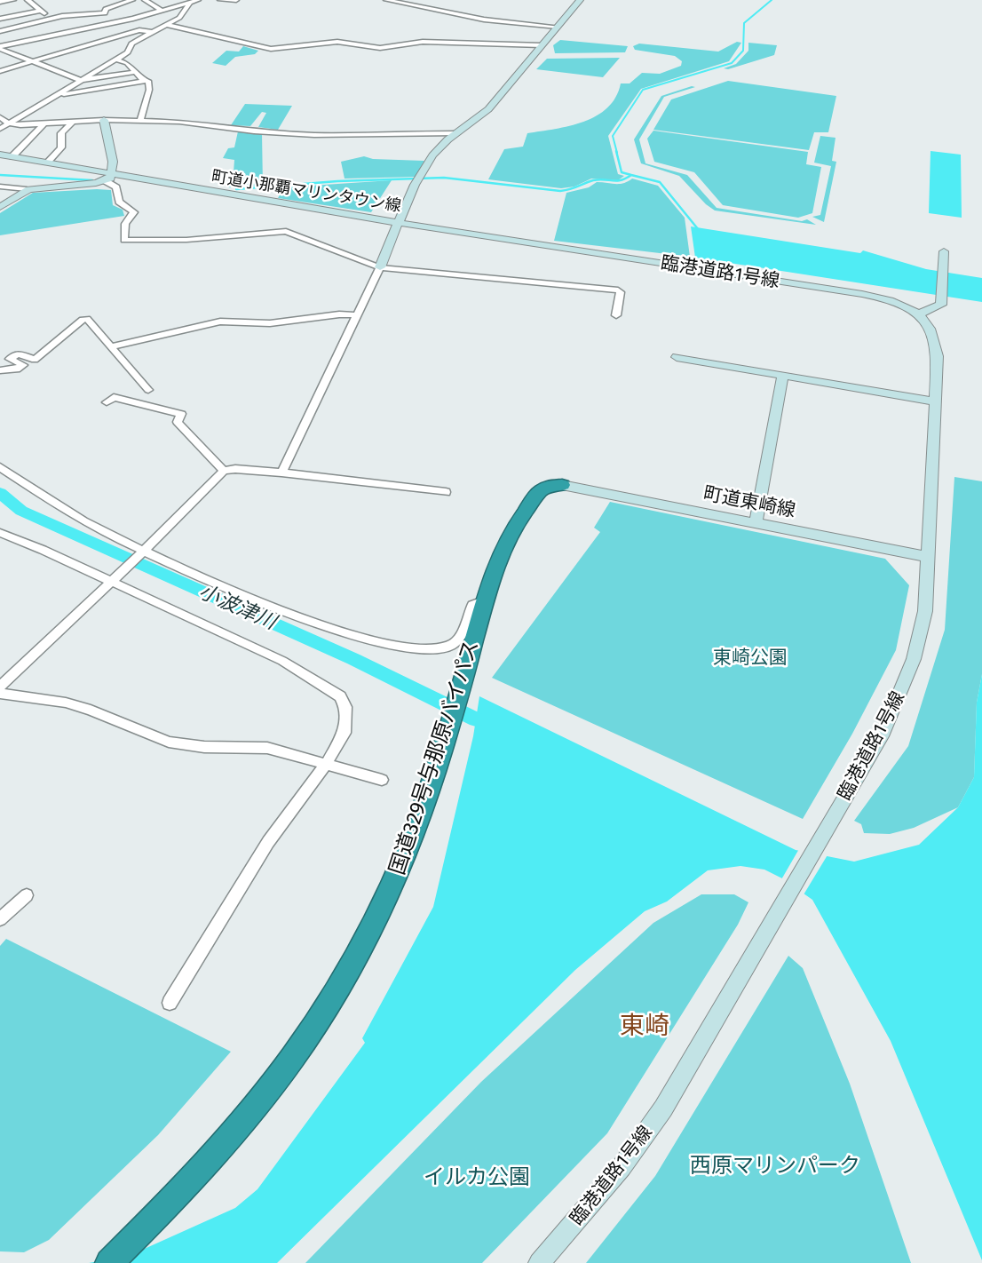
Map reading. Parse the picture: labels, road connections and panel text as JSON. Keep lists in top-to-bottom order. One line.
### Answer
{"streets":{"highway":["国道329号与那原バイパス"],"street":["町道小那覇マリンタウン線","臨港道路1号線","町道東崎線"]},"crossings":[["町道小那覇マリンタウン線","臨港道路1号線"],["臨港道路1号線","町道東崎線"],["町道東崎線","国道329号与那原バイパス"]],"districts":["東崎"],"water":["小波津川"],"parks":["東崎公園","西原マリンパーク","イルカ公園"]}
